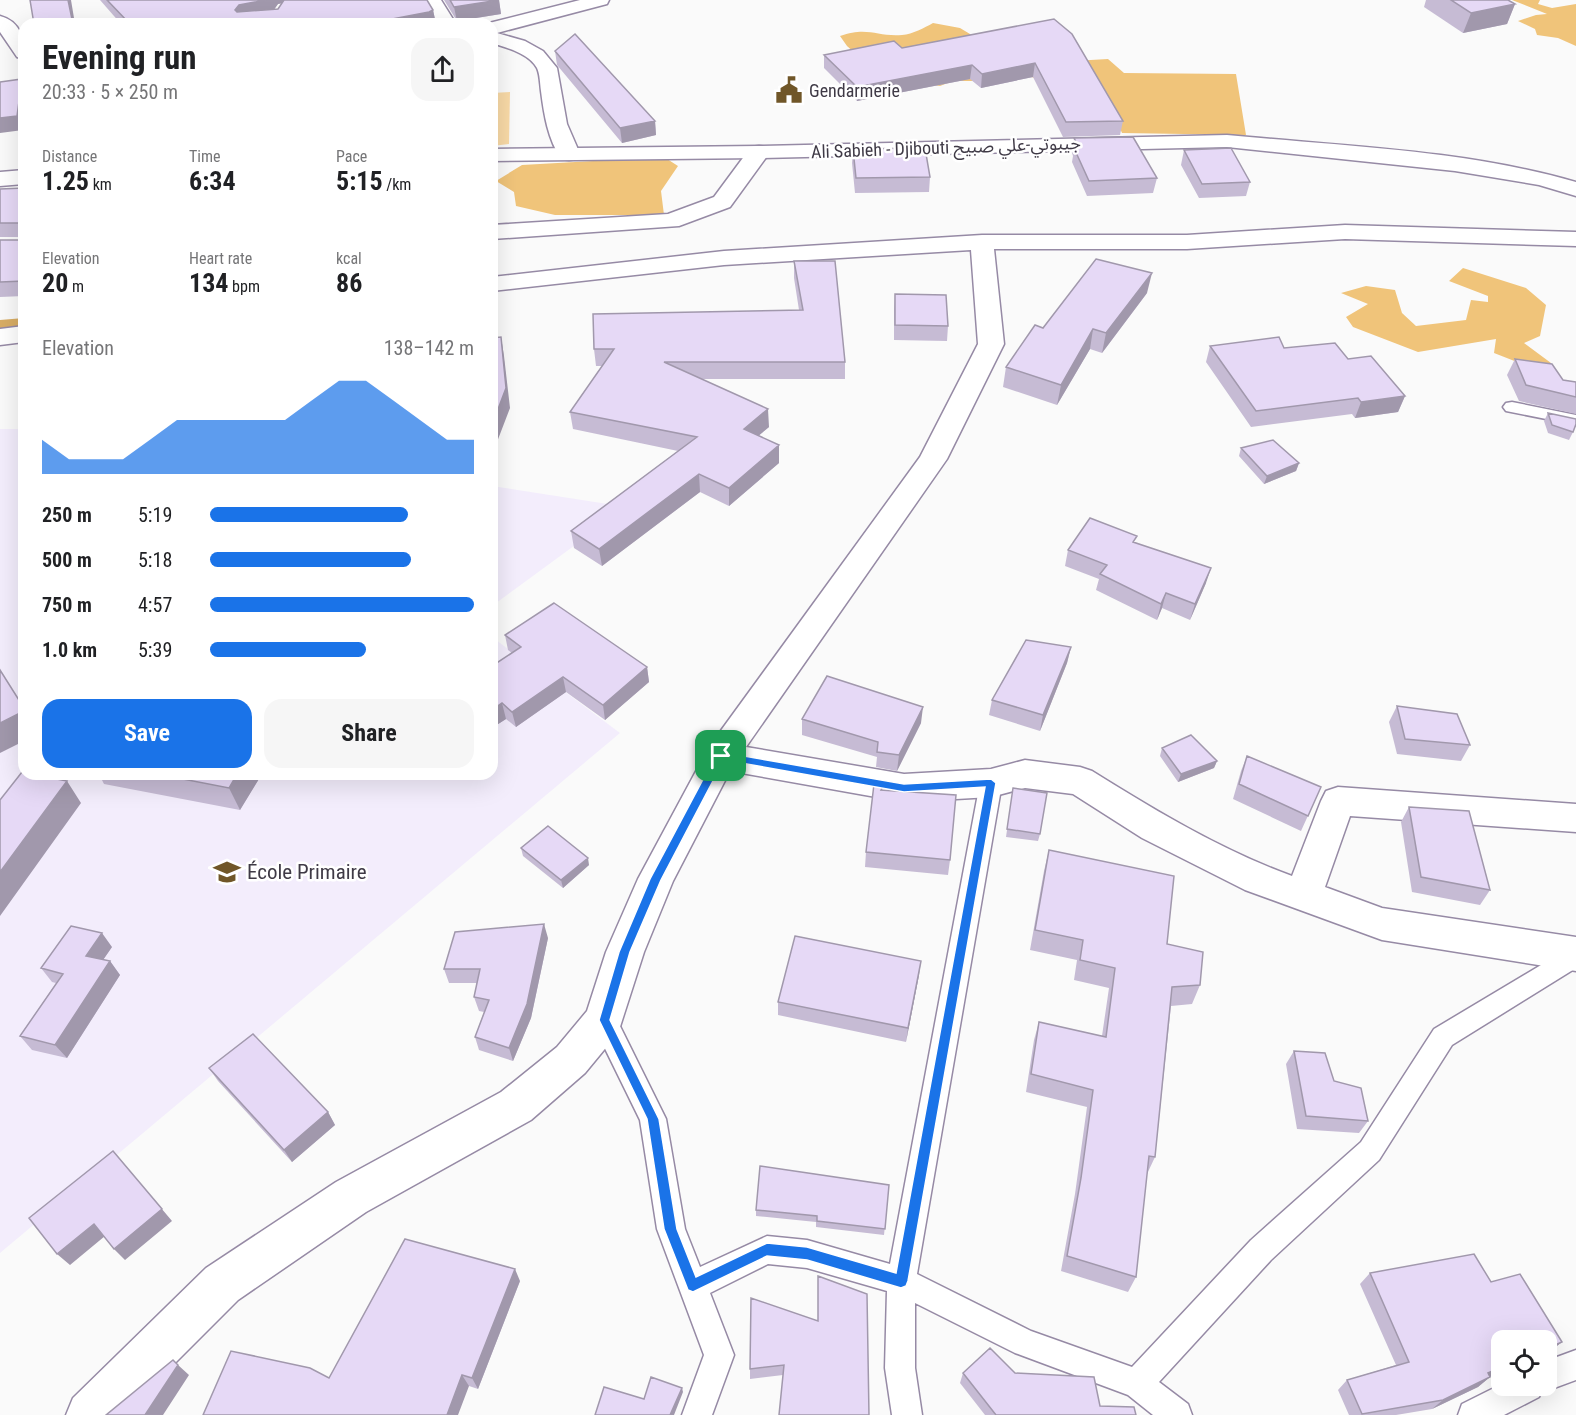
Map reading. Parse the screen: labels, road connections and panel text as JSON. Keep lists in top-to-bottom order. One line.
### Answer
{"streets":{"street":["Ali Sabieh - Djibouti جيبوتي-علي صبيح"]},"places":{"public building":["Gendarmerie"],"school or university":["École Primaire"]},"page":{"heading":["Evening run","20:33 · 5 × 250 m"],"stats":[["Distance","1.25 km"],["Time","6:34"],["Pace","5:15 /km"],["Elevation","20 m"],["Heart rate","134 bpm"],["kcal","86"]],"chart":["Elevation","138–142 m"],"list":[{"name":"250 m","note":"5:19"},{"name":"500 m","note":"5:18"},{"name":"750 m","note":"4:57"},{"name":"1.0 km","note":"5:39"}],"buttons":["Save","Share"]}}
